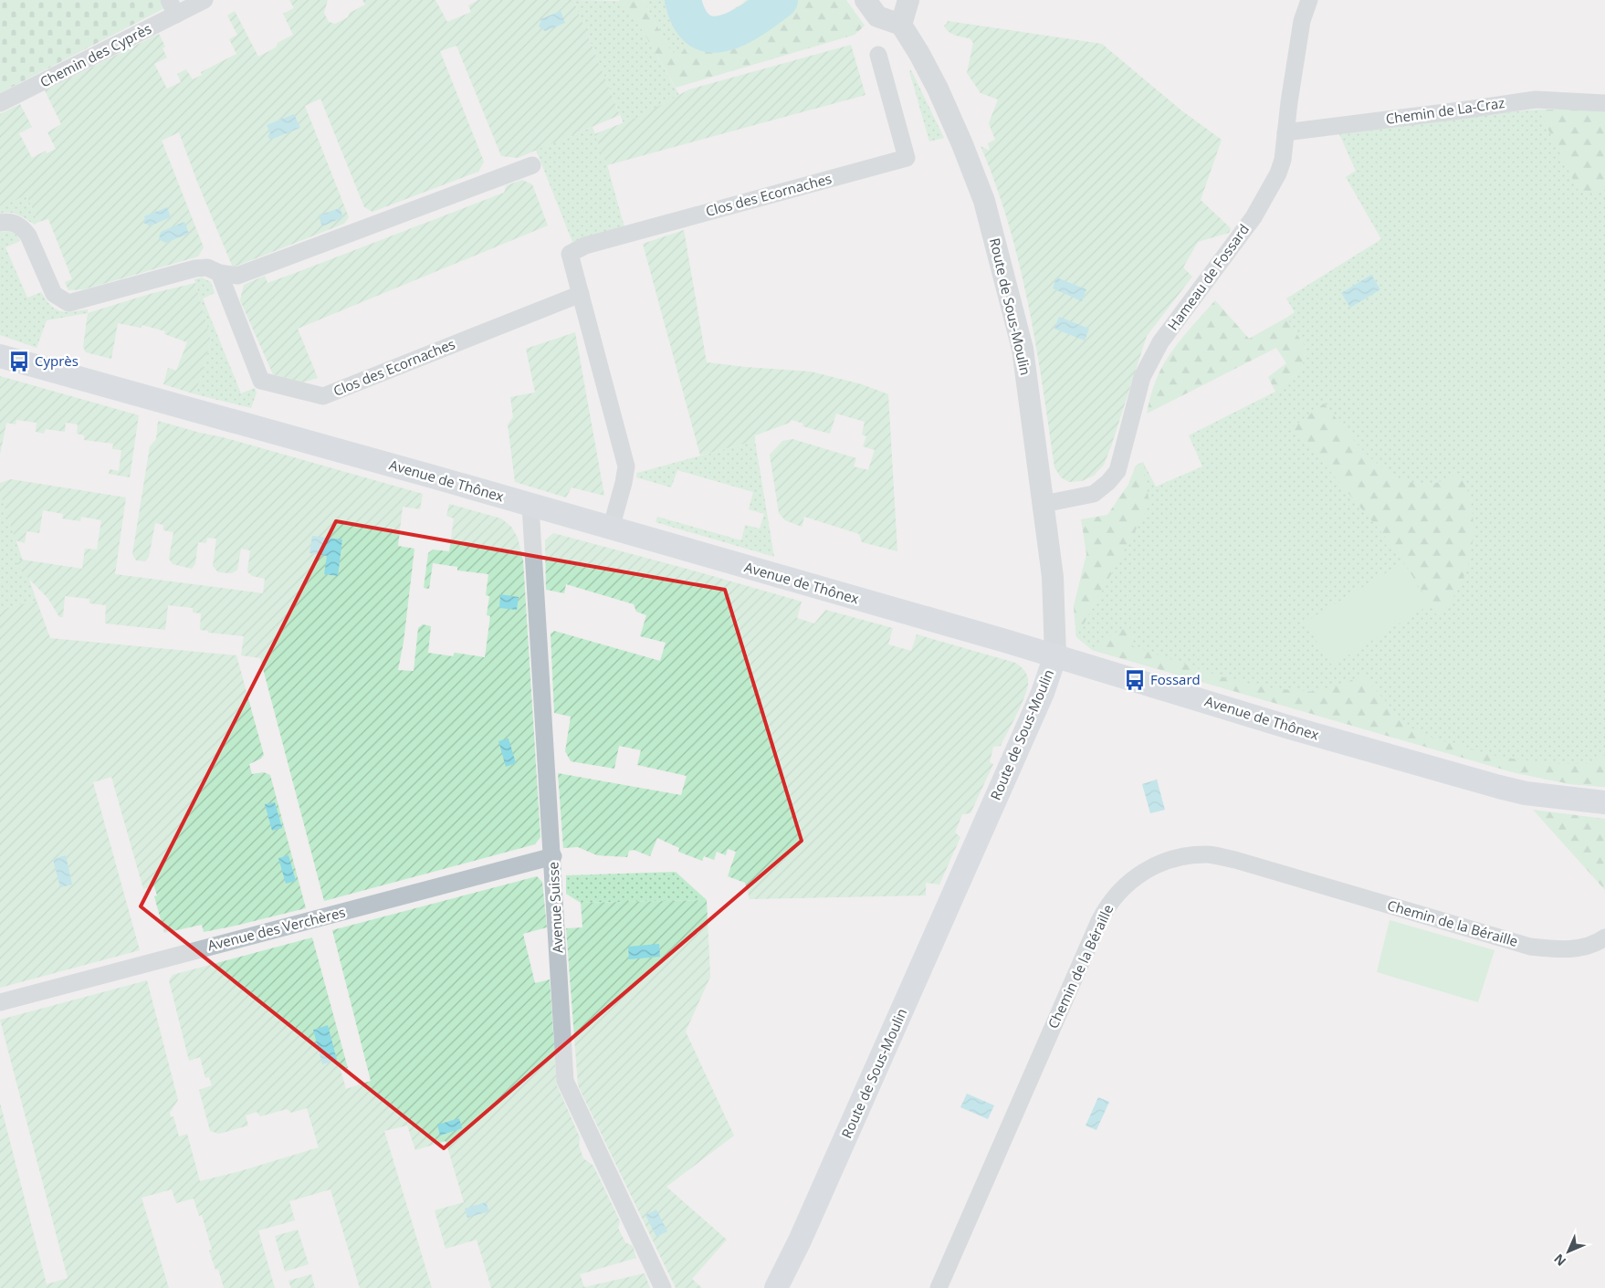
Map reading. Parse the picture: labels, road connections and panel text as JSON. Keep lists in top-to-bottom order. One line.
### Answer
{"streets":{"main road":["Route de Sous-Moulin","Avenue de Thônex"],"street":["Chemin des Cyprès","Chemin de La-Craz","Clos des Ecornaches","Hameau de Fossard","Avenue Suisse","Chemin de la Béraille","Avenue des Verchères"]},"crossings":[["Chemin de La-Craz","Hameau de Fossard"],["Clos des Ecornaches","Avenue de Thônex"],["Hameau de Fossard","Route de Sous-Moulin"],["Route de Sous-Moulin","Avenue de Thônex"],["Avenue de Thônex","Avenue Suisse"],["Avenue Suisse","Avenue des Verchères"]],"places":{"bus stop":["Cyprès","Fossard"]},"north":"bottom left"}
